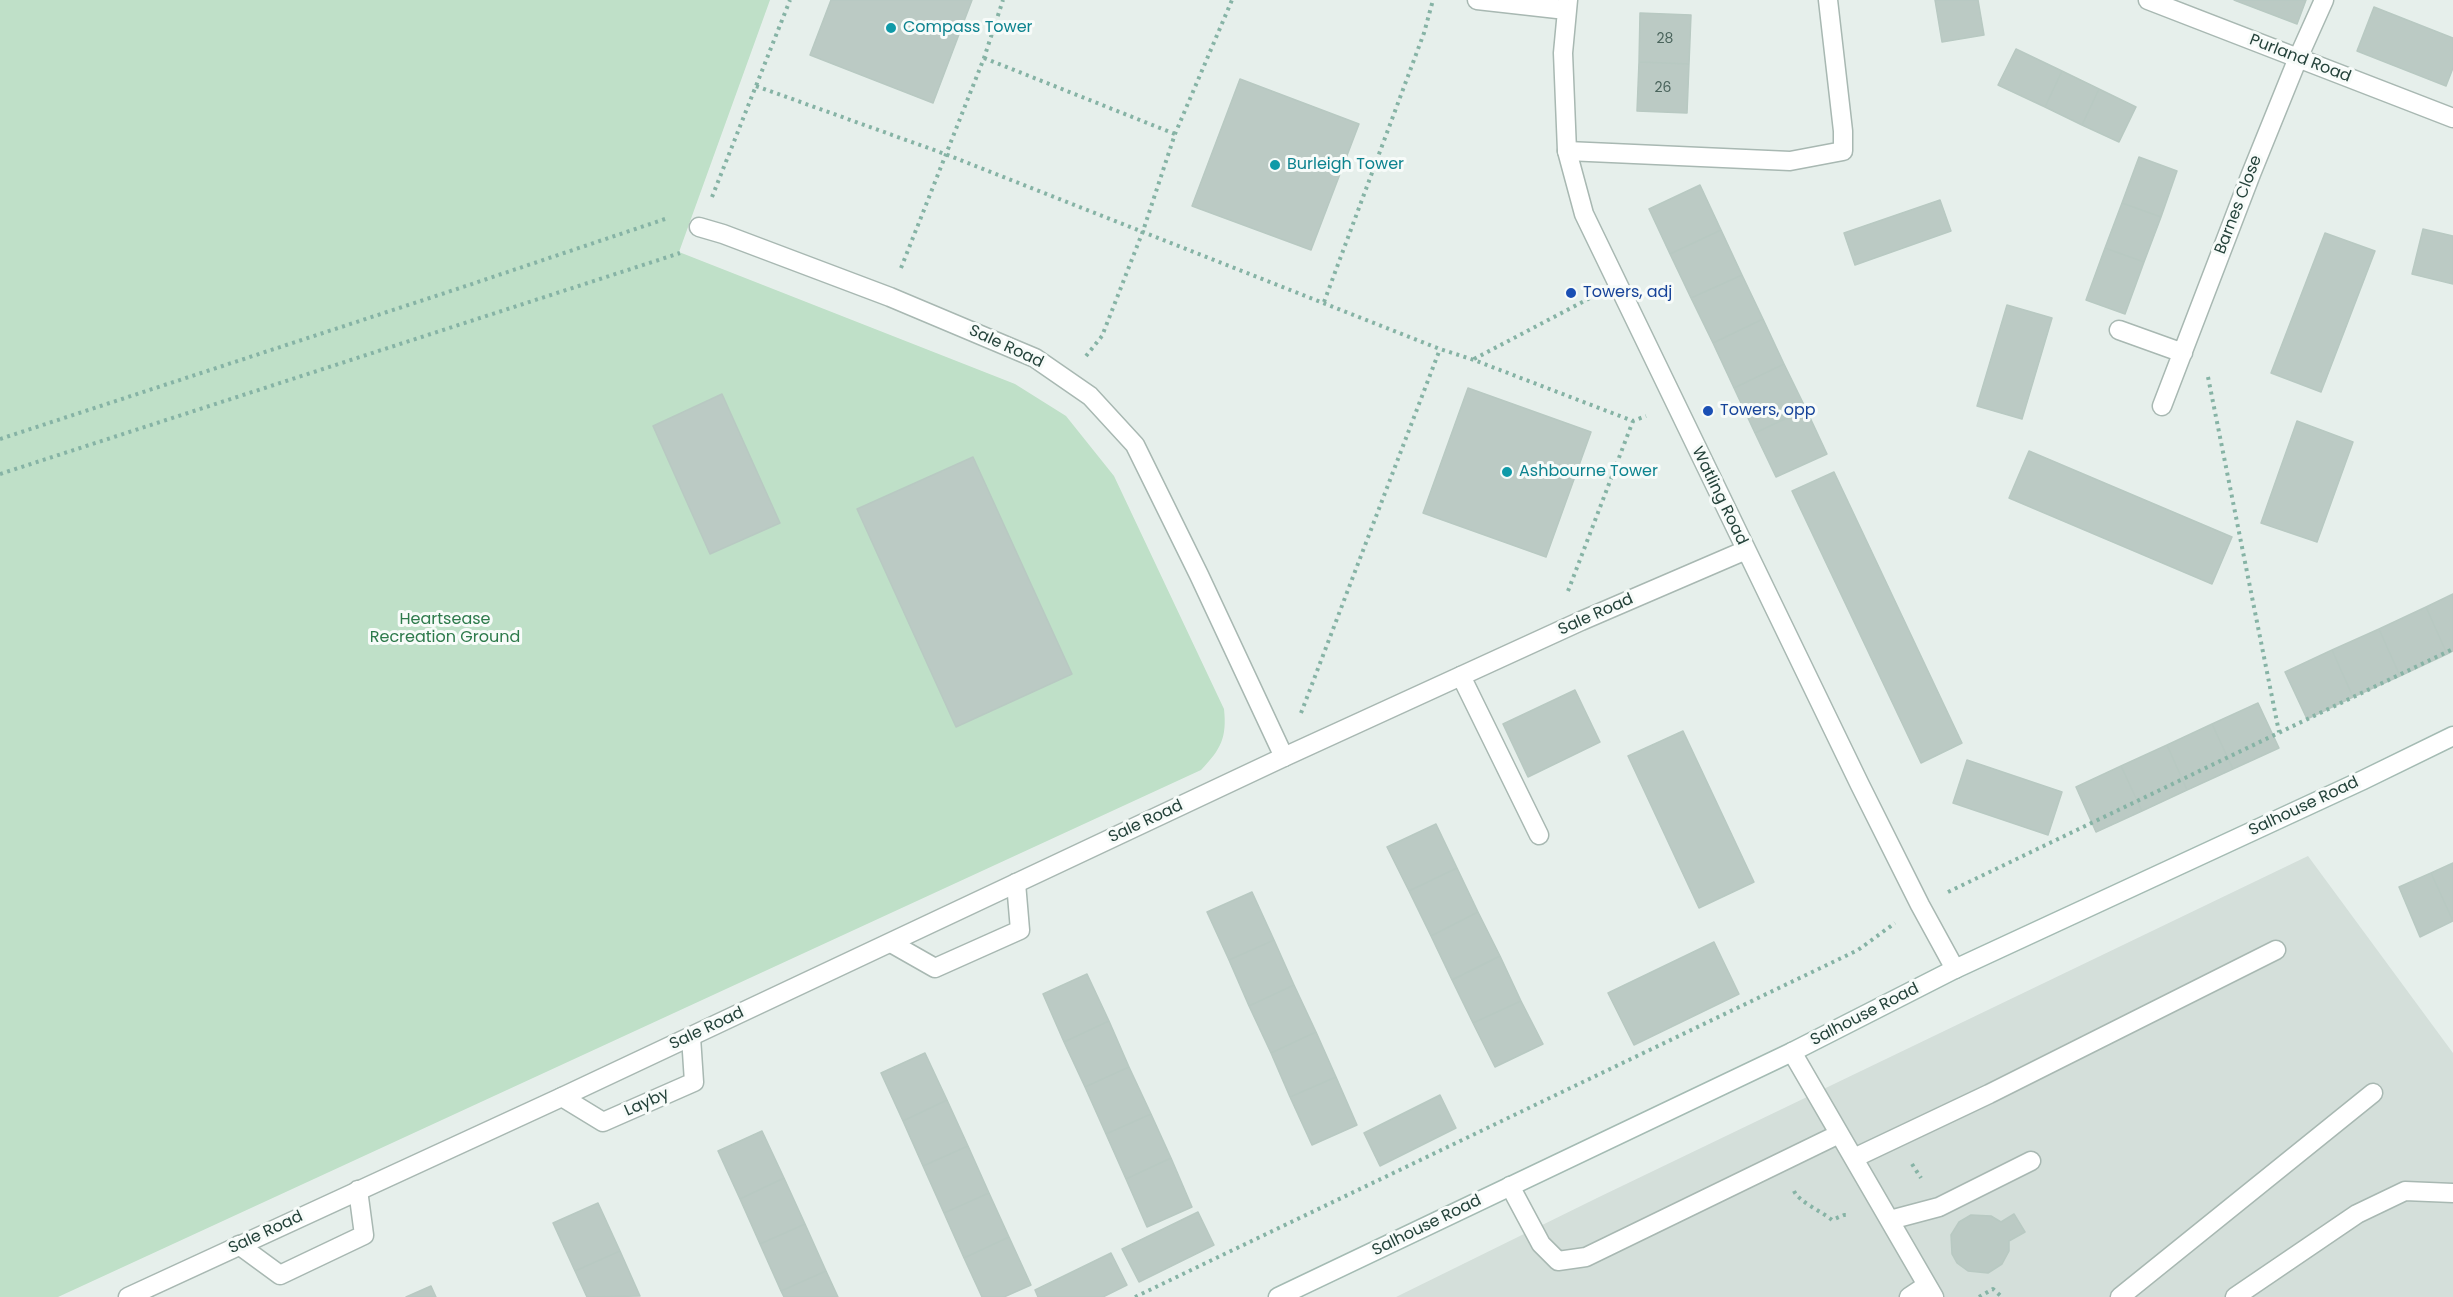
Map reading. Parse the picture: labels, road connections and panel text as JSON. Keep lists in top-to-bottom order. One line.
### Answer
{"streets":{"street":["Purland Road","Barnes Close","Sale Road","Watling Road","Salhouse Road","Layby"]},"crossings":[["Purland Road","Barnes Close"],["Sale Road","Watling Road"],["Sale Road","Layby"],["Watling Road","Salhouse Road"]],"parks":["Heartsease Recreation Ground"],"places":["Compass Tower","Burleigh Tower","Towers, adj","Towers, opp","Ashbourne Tower"],"house_numbers":["28","26"]}
